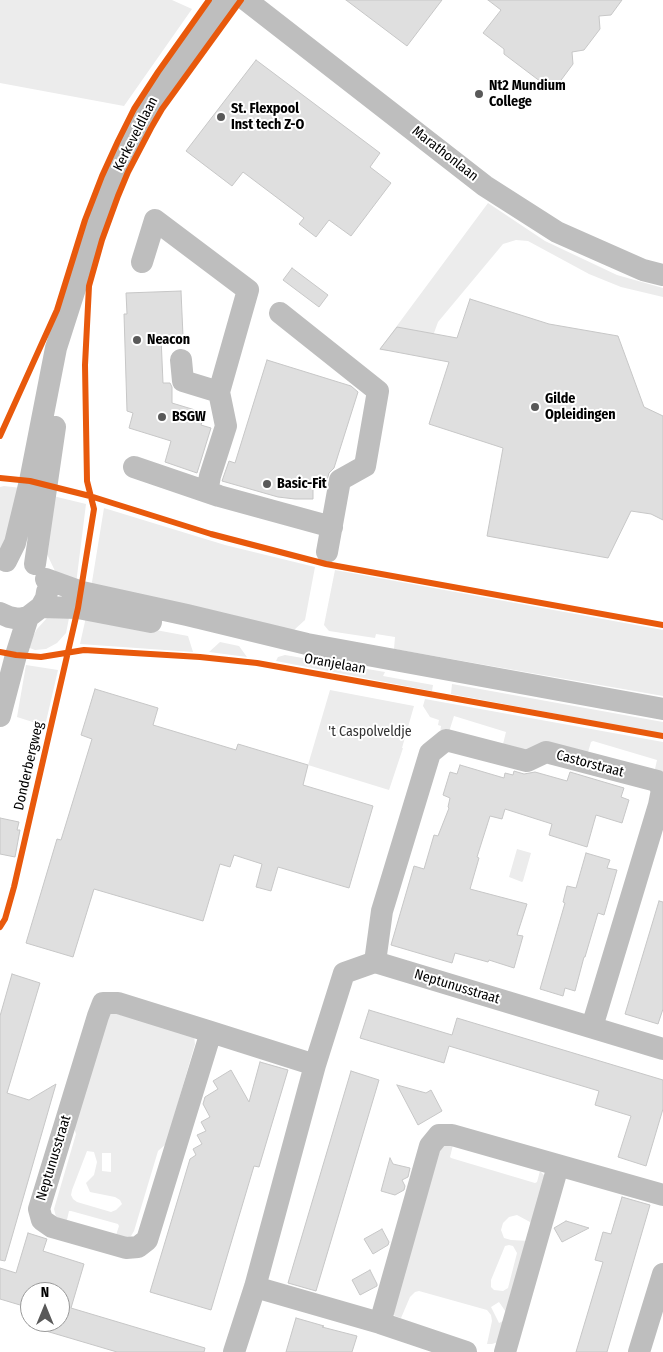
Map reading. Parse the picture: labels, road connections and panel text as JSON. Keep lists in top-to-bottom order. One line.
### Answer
{"streets":{"street":["Kerkeveldlaan","Marathonlaan","Oranjelaan","Castorstraat","Neptunusstraat"],"cycle path":["Donderbergweg"]},"crossings":[["Kerkeveldlaan","Oranjelaan"],["Castorstraat","Neptunusstraat"]],"parks":["'t Caspolveldje"],"places":["Nt2 Mundium College","St. Flexpool Inst tech Z-O","Neacon","Gilde Opleidingen","BSGW","Basic-Fit"],"north":"top"}
